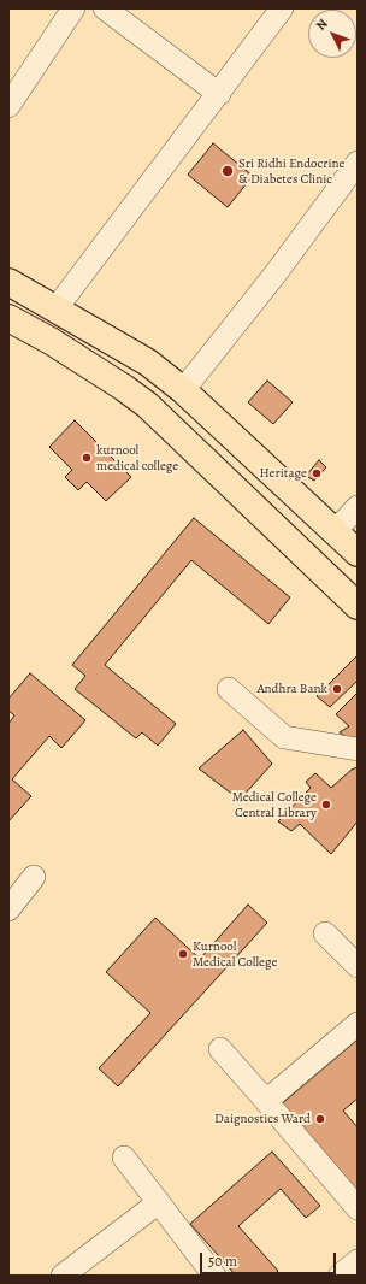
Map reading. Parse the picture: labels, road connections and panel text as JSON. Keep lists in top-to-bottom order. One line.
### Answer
{"places":["Sri Ridhi Endocrine & Diabetes Clinic","kurnool medical college","Heritage","Andhra Bank","Medical College Central Library","Kurnool Medical College","Daignostics Ward"],"scale_bar":"50 m","north":"top left"}
